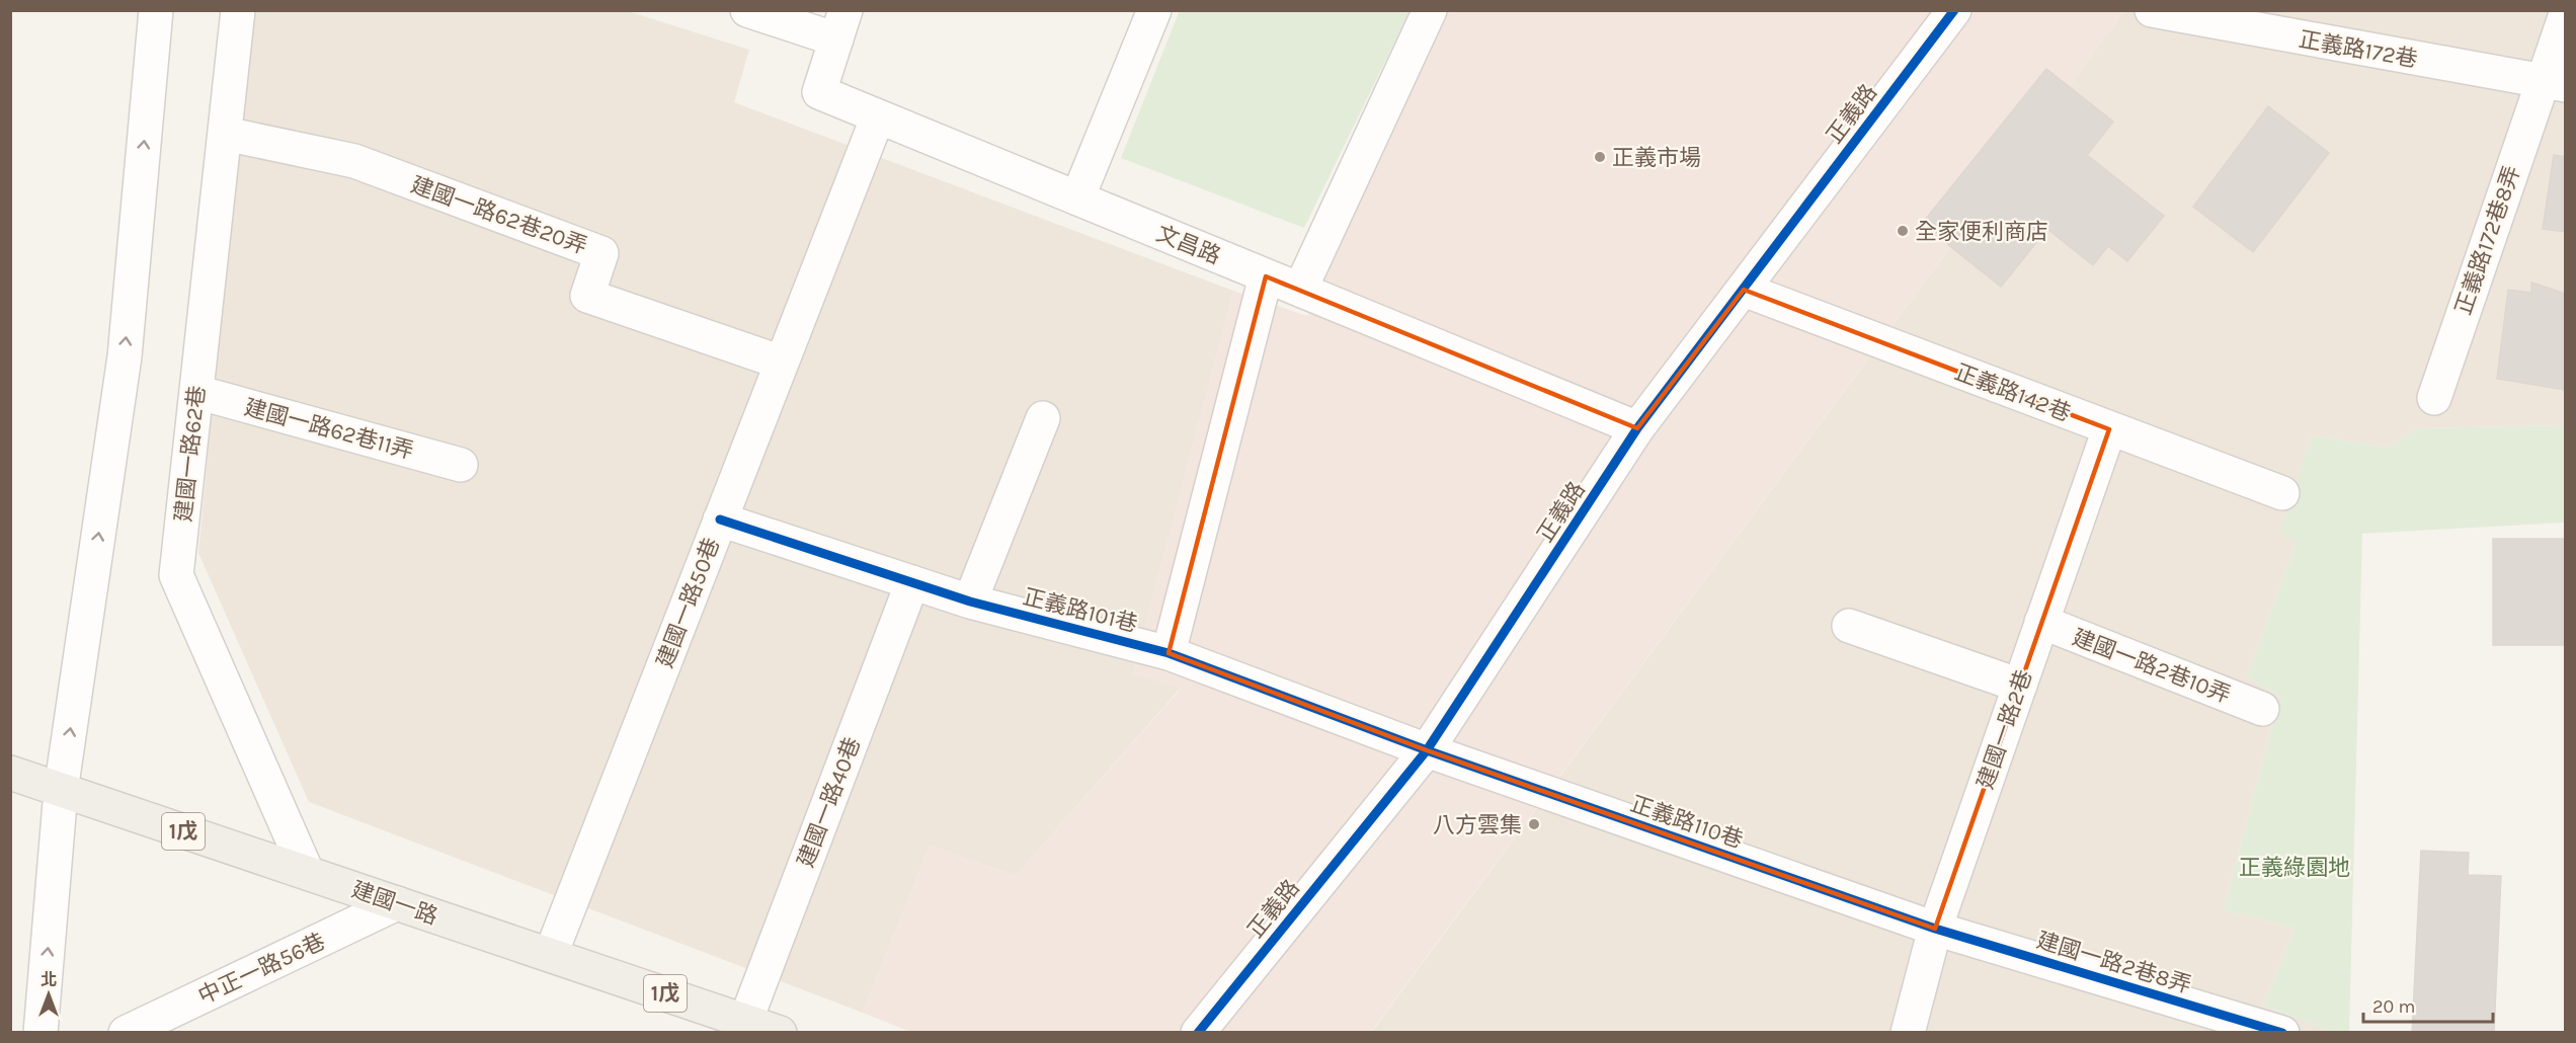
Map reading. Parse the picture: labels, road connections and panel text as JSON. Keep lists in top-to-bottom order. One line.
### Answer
{"streets":{"main road":["1戊","建國一路"],"street":["正義路172巷","正義路","建國一路62巷20弄","正義路172巷8弄","文昌路","正義路142巷","建國一路62巷11弄","建國一路62巷","建國一路50巷","正義路101巷","建國一路2巷10弄","建國一路2巷","建國一路40巷","正義路110巷","建國一路2巷8弄","中正一路56巷"]},"crossings":[["正義路172巷","正義路172巷8弄"],["正義路","文昌路"],["正義路","正義路142巷"],["正義路","正義路101巷"],["正義路","正義路110巷"],["建國一路62巷20弄","建國一路62巷"],["建國一路62巷20弄","建國一路50巷"],["文昌路","建國一路50巷"],["正義路142巷","建國一路2巷"],["建國一路62巷11弄","建國一路62巷"],["建國一路62巷","建國一路"],["建國一路50巷","正義路101巷"],["建國一路50巷","建國一路"],["正義路101巷","建國一路40巷"],["正義路101巷","正義路110巷"],["建國一路2巷10弄","建國一路2巷"],["建國一路2巷","正義路110巷"],["建國一路2巷","建國一路2巷8弄"],["建國一路40巷","建國一路"],["正義路110巷","建國一路2巷8弄"],["建國一路","中正一路56巷"]],"parks":["正義綠園地"],"places":["正義市場","全家便利商店","八方雲集"],"scale_bar":"20 m","north":"top"}
